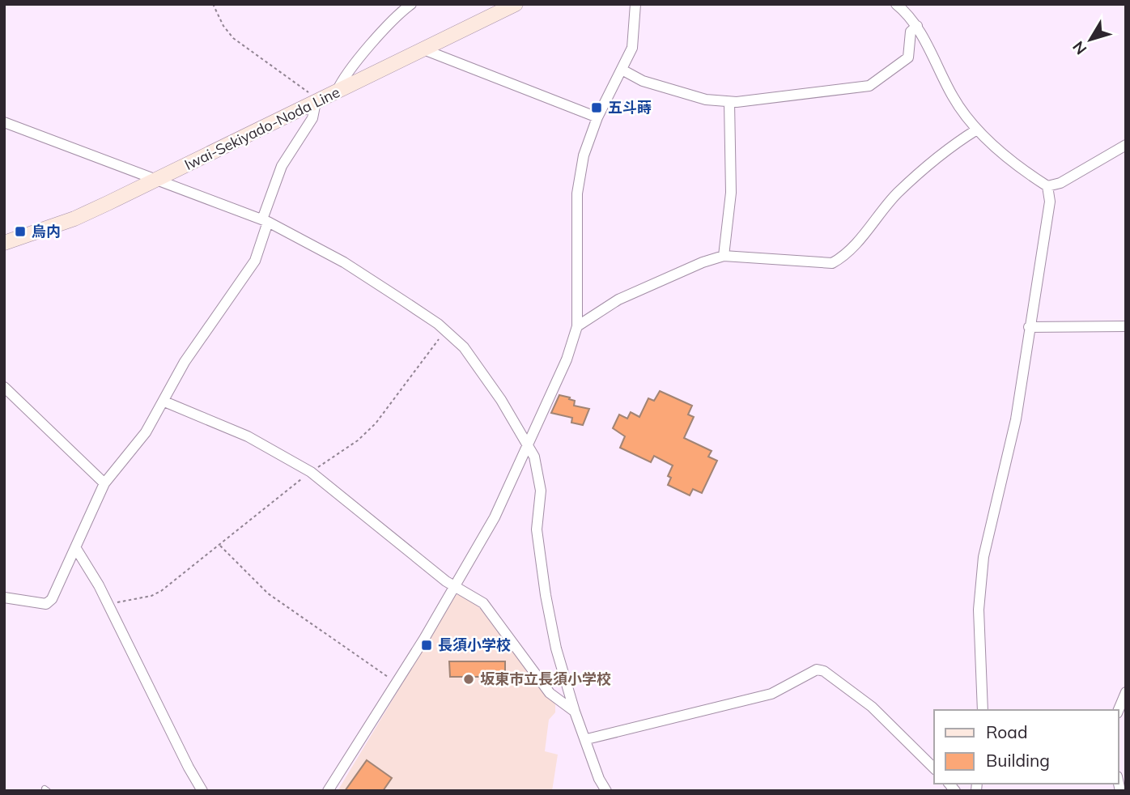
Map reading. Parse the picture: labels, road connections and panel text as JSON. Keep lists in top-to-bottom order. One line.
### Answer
{"streets":{"main road":["Iwai-Sekiyado-Noda Line"]},"places":{"transit":["五斗蒔","烏内","長須小学校"],"other":["坂東市立長須小学校"]},"legend":["Road","Building"],"north":"bottom left"}
